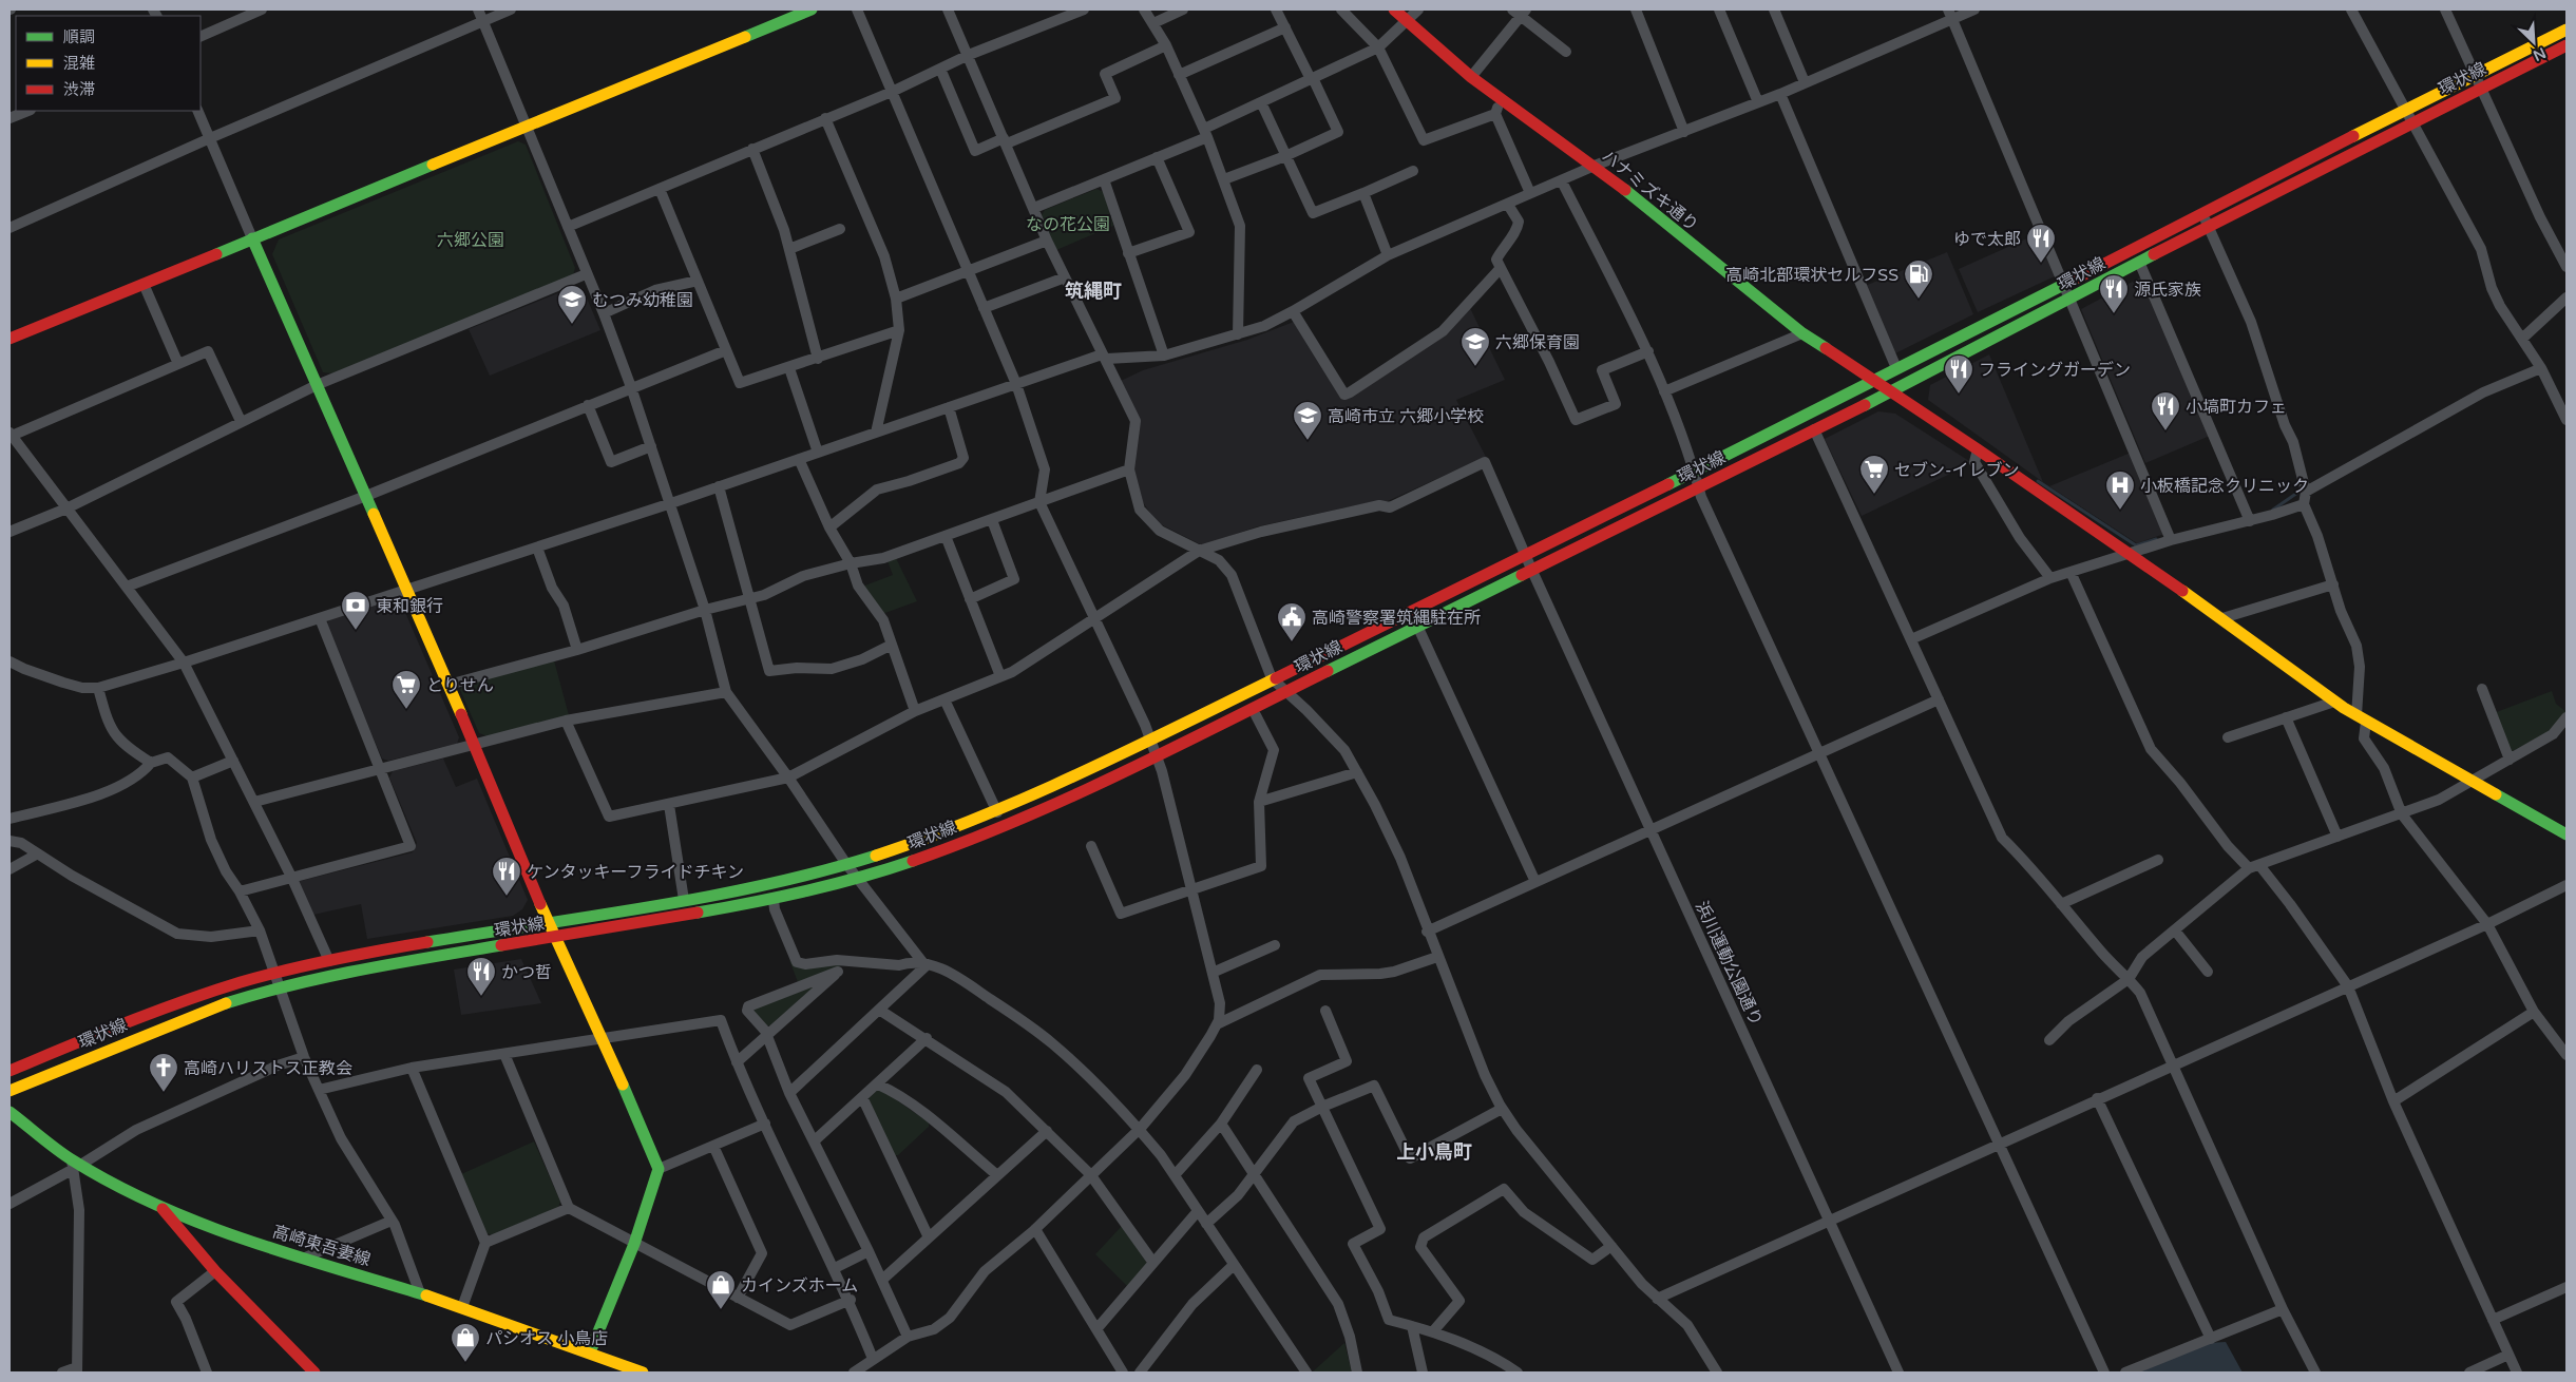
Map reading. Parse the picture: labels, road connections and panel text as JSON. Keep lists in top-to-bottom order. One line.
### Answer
{"streets":{"street":["環状線","ハナミズキ通り","浜川運動公園通り","高崎東吾妻線"]},"crossings":[["環状線","ハナミズキ通り"],["環状線","浜川運動公園通り"]],"districts":["筑縄町","上小鳥町"],"parks":["なの花公園","六郷公園"],"places":{"restaurant":["ゆで太郎","源氏家族","フライングガーデン","小塙町カフェ","ケンタッキーフライドチキン","かつ哲"],"fuel station":["高崎北部環状セルフSS"],"school or university":["むつみ幼稚園","六郷保育園","高崎市立 六郷小学校"],"supermarket":["セブン-イレブン","とりせん"],"hospital":["小板橋記念クリニック"],"bank":["東和銀行"],"public building":["高崎警察署筑縄駐在所"],"church":["高崎ハリストス正教会"],"shop":["カインズホーム","パシオス 小鳥店"]},"legend":["順調","混雑","渋滞"],"north":"bottom right"}
